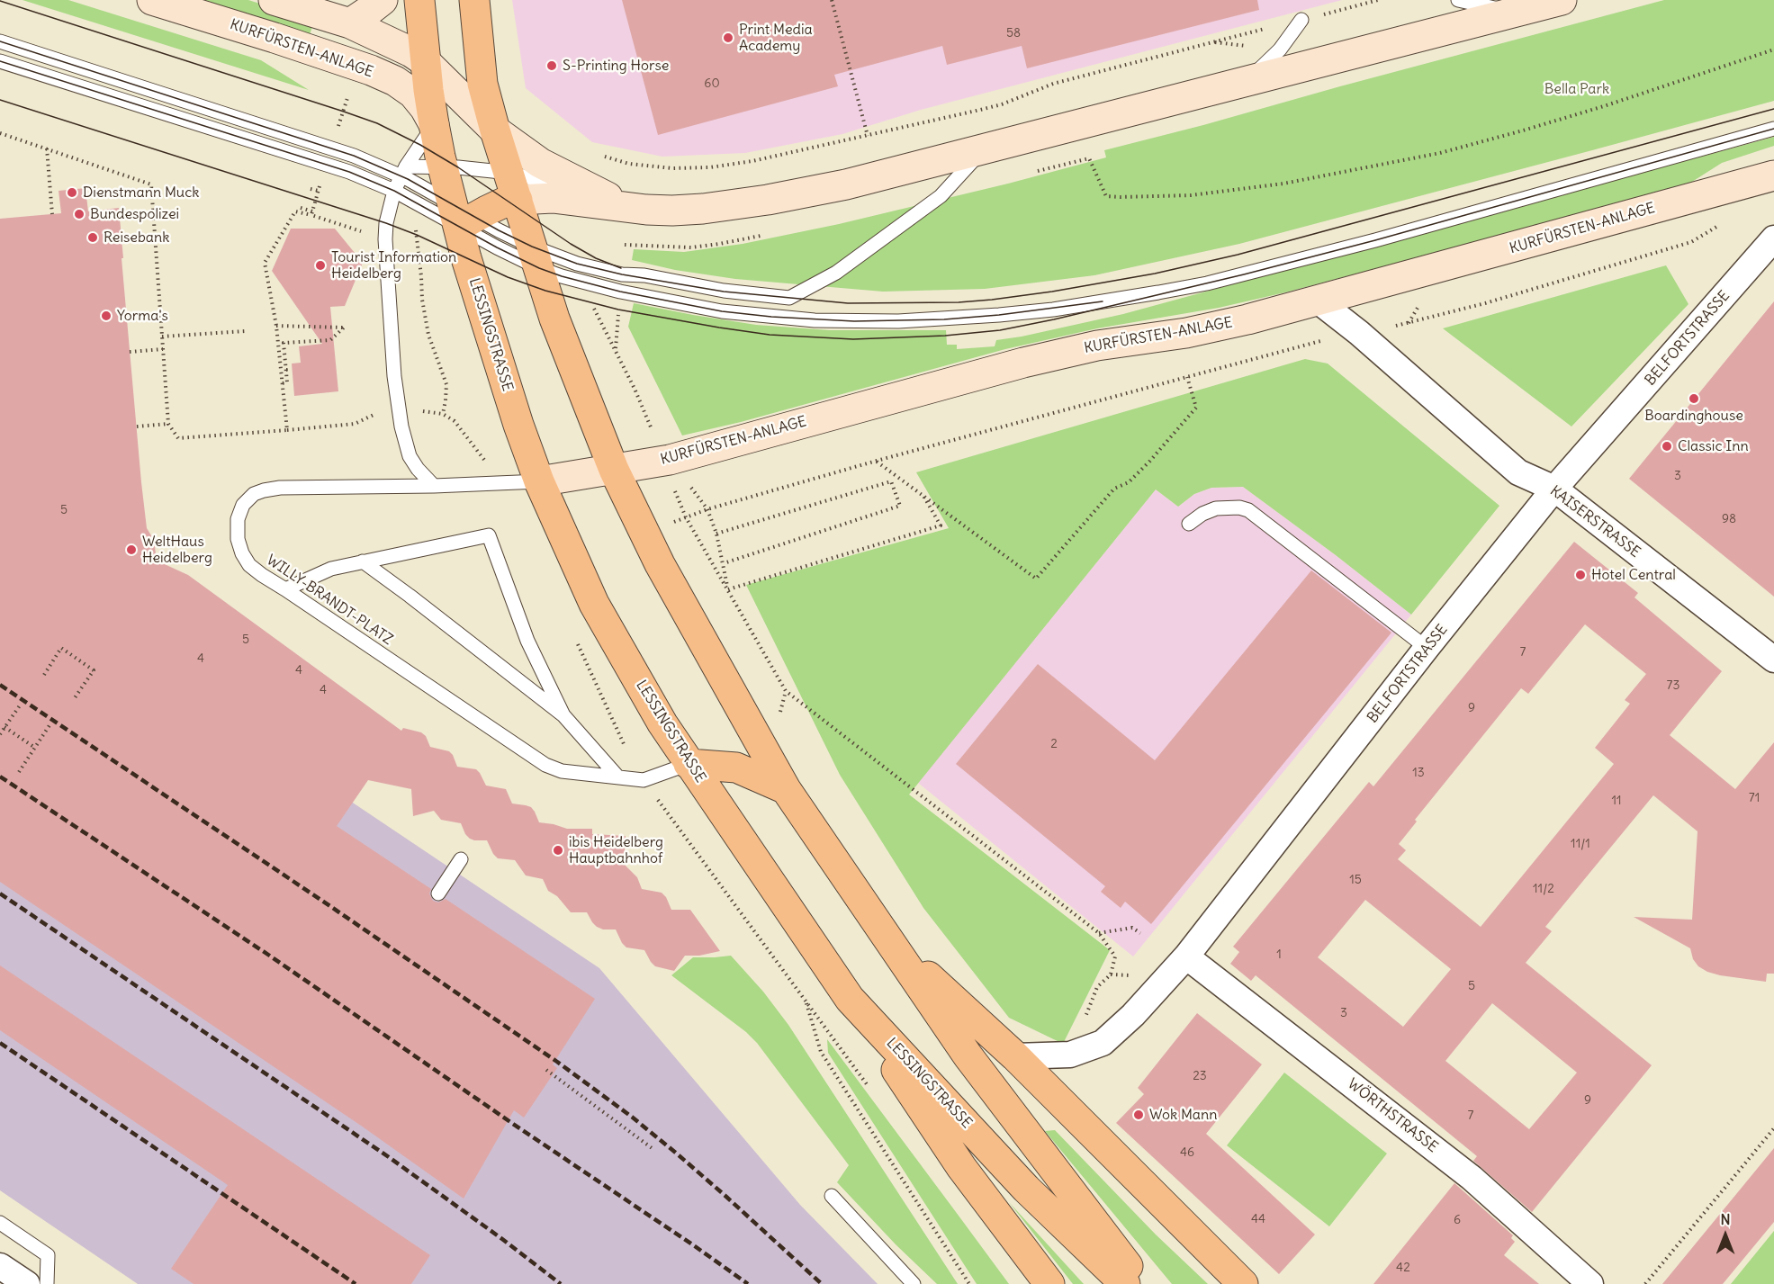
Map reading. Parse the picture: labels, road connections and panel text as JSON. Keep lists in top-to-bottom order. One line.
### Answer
{"streets":{"main road":["KURFÜRSTEN-ANLAGE","LESSINGSTRASSE"],"street":["BELFORTSTRASSE","KAISERSTRASSE","WÖRTHSTRASSE"],"lane":["WILLY-BRANDT-PLATZ"]},"crossings":[["KURFÜRSTEN-ANLAGE","LESSINGSTRASSE"],["KURFÜRSTEN-ANLAGE","KAISERSTRASSE"],["KURFÜRSTEN-ANLAGE","WILLY-BRANDT-PLATZ"],["LESSINGSTRASSE","WILLY-BRANDT-PLATZ"],["BELFORTSTRASSE","KAISERSTRASSE"],["BELFORTSTRASSE","WÖRTHSTRASSE"]],"parks":["Bella Park"],"places":["Print Media Academy","S-Printing Horse","Dienstmann Muck","Bundespolizei","Reisebank","Tourist Information Heidelberg","Yorma's","Boardinghouse","Classic Inn","WeltHaus Heidelberg","Hotel Central","ibis Heidelberg Hauptbahnhof","Wok Mann"],"house_numbers":["58","60","3","5","98","5","7","4","4","73","4","9","2","13","71","11","11/1","15","11/2","1","5","3","23","9","7","46","44","6","42"],"north":"top"}
